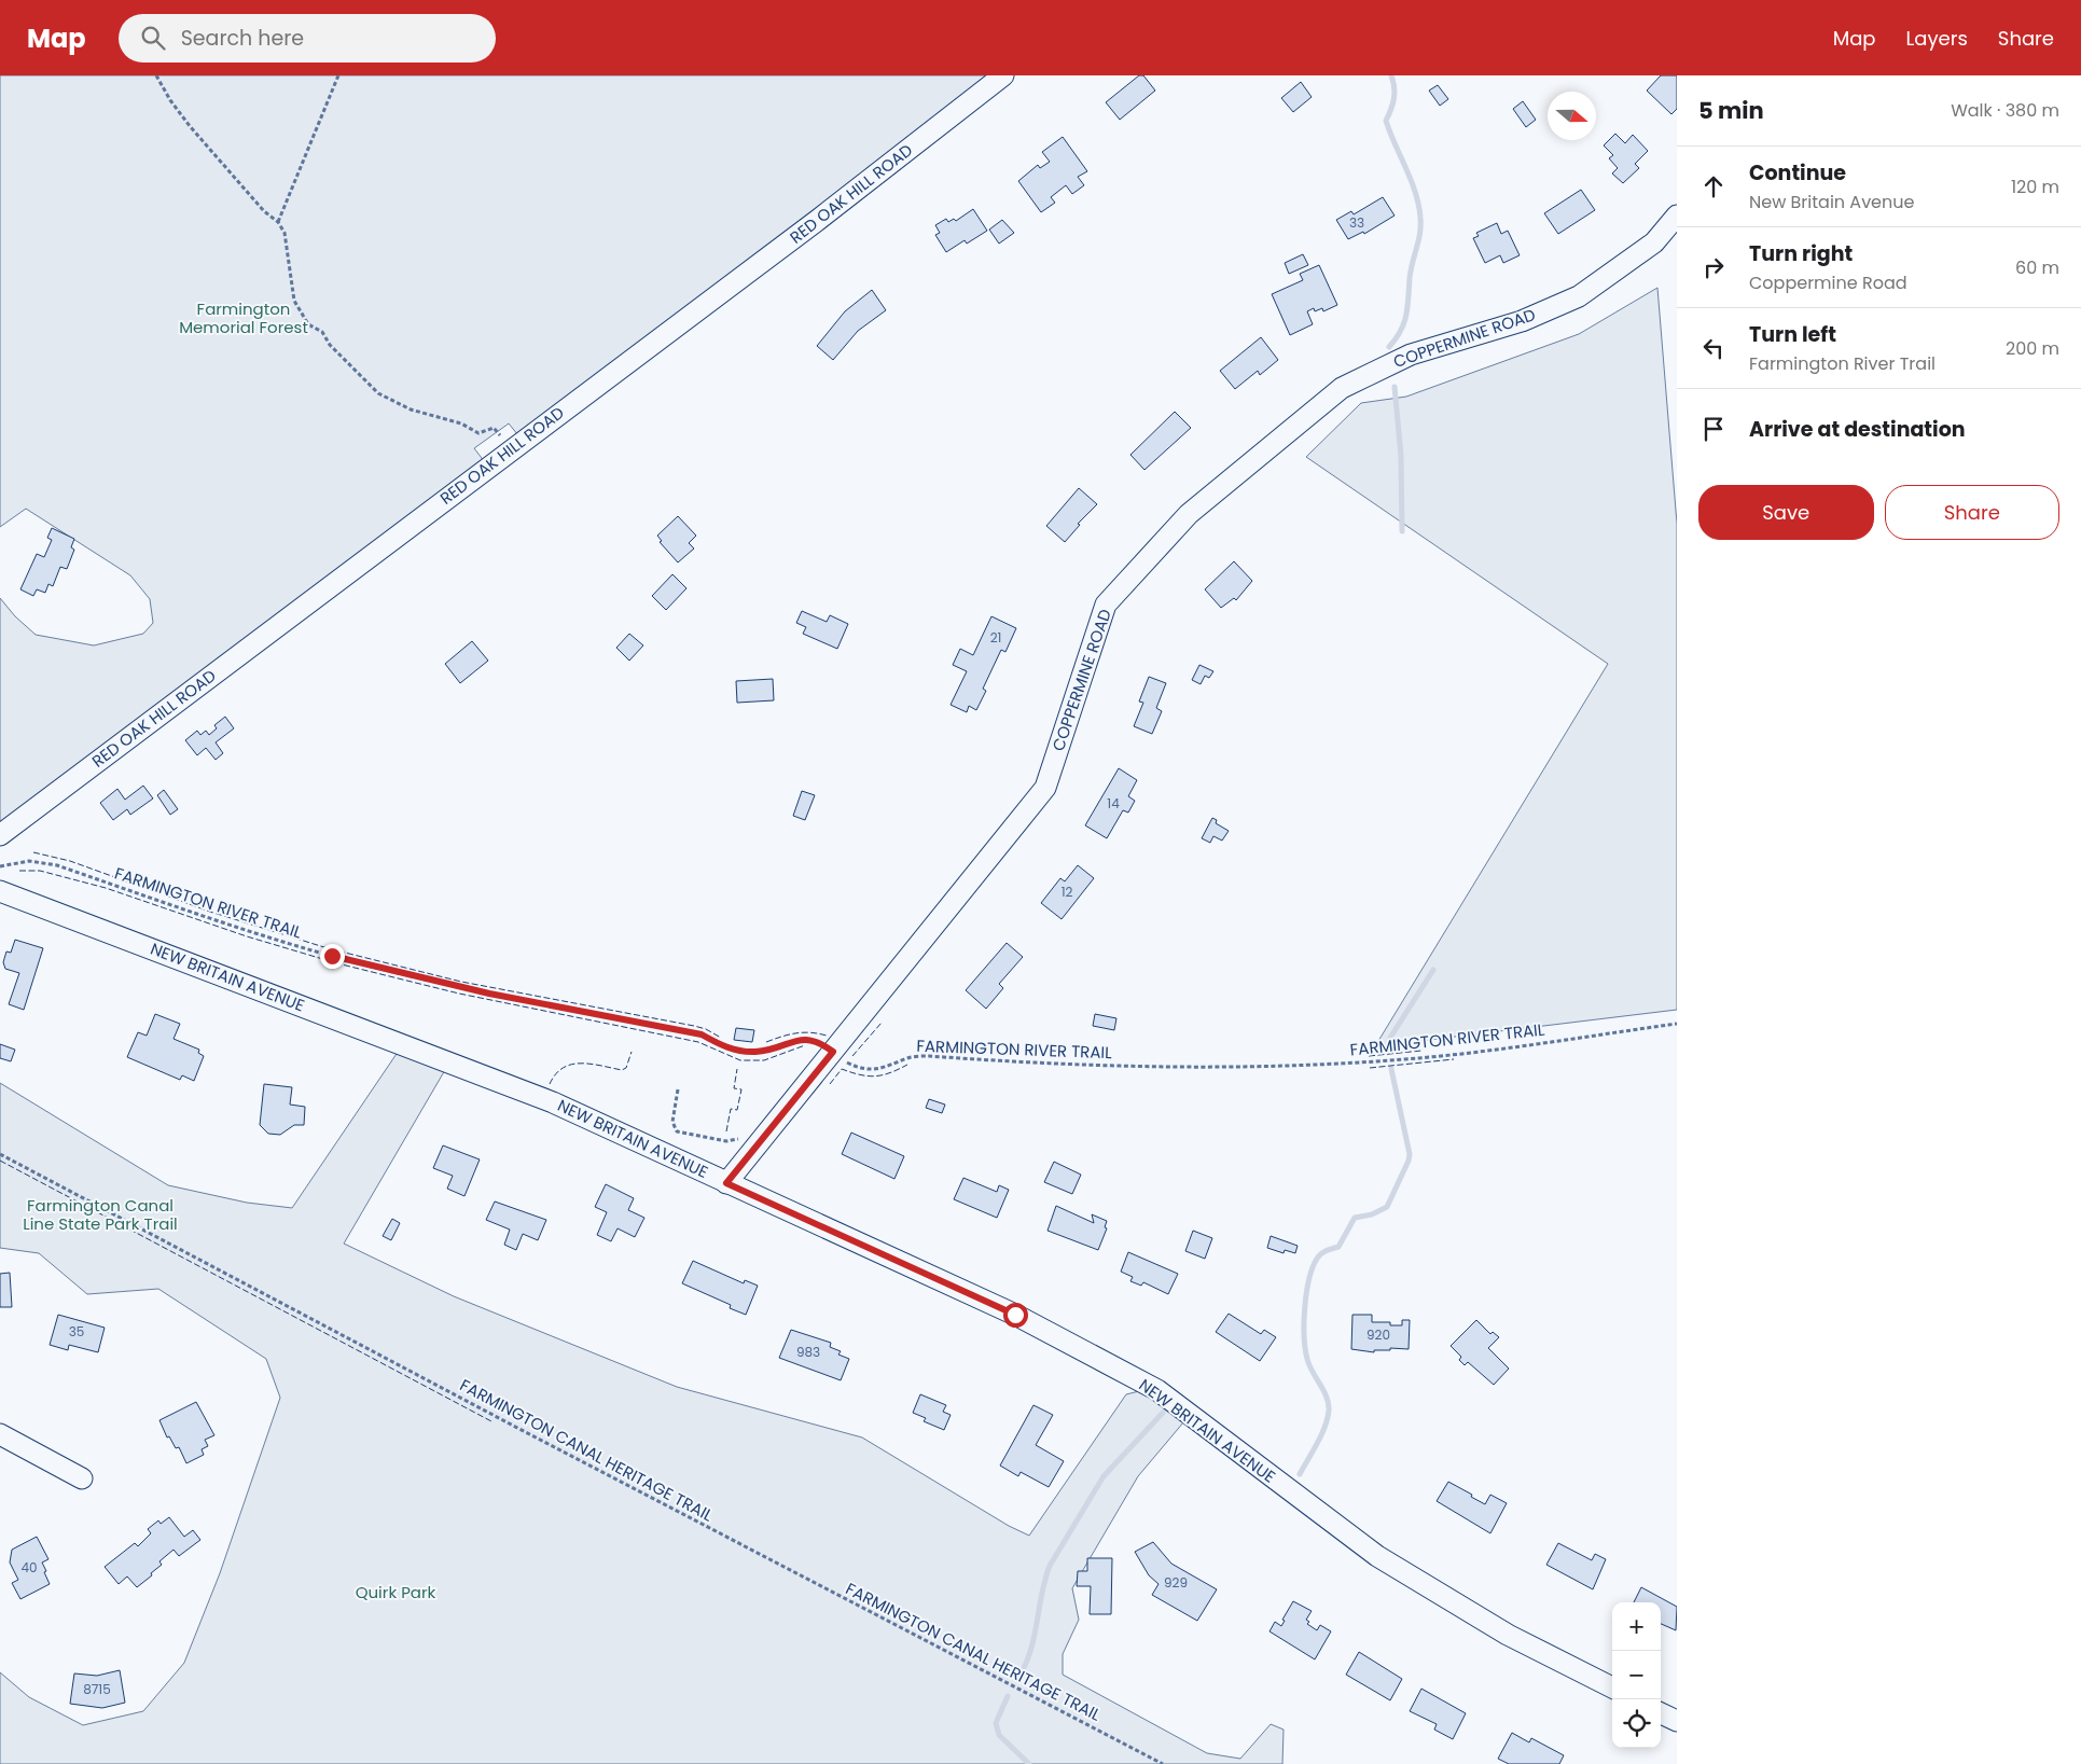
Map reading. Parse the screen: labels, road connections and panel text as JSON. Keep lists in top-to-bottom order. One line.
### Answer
{"streets":{"street":["RED OAK HILL ROAD","COPPERMINE ROAD","NEW BRITAIN AVENUE"],"path":["FARMINGTON RIVER TRAIL","FARMINGTON CANAL HERITAGE TRAIL"]},"crossings":[["COPPERMINE ROAD","FARMINGTON RIVER TRAIL"],["COPPERMINE ROAD","NEW BRITAIN AVENUE"]],"parks":["Farmington Memorial Forest","Farmington Canal Line State Park Trail","Quirk Park"],"house_numbers":["33","21","14","12","35","920","983","40","929","8715"],"north":"right","page":{"header":"Map","search":"Search here","nav":["Map","Layers","Share"],"heading":["5 min","Walk · 380 m"],"list":[["Continue","New Britain Avenue","120 m"],["Turn right","Coppermine Road","60 m"],["Turn left","Farmington River Trail","200 m"],"Arrive at destination"],"buttons":["Save","Share"],"map_buttons":["+","−"]}}
